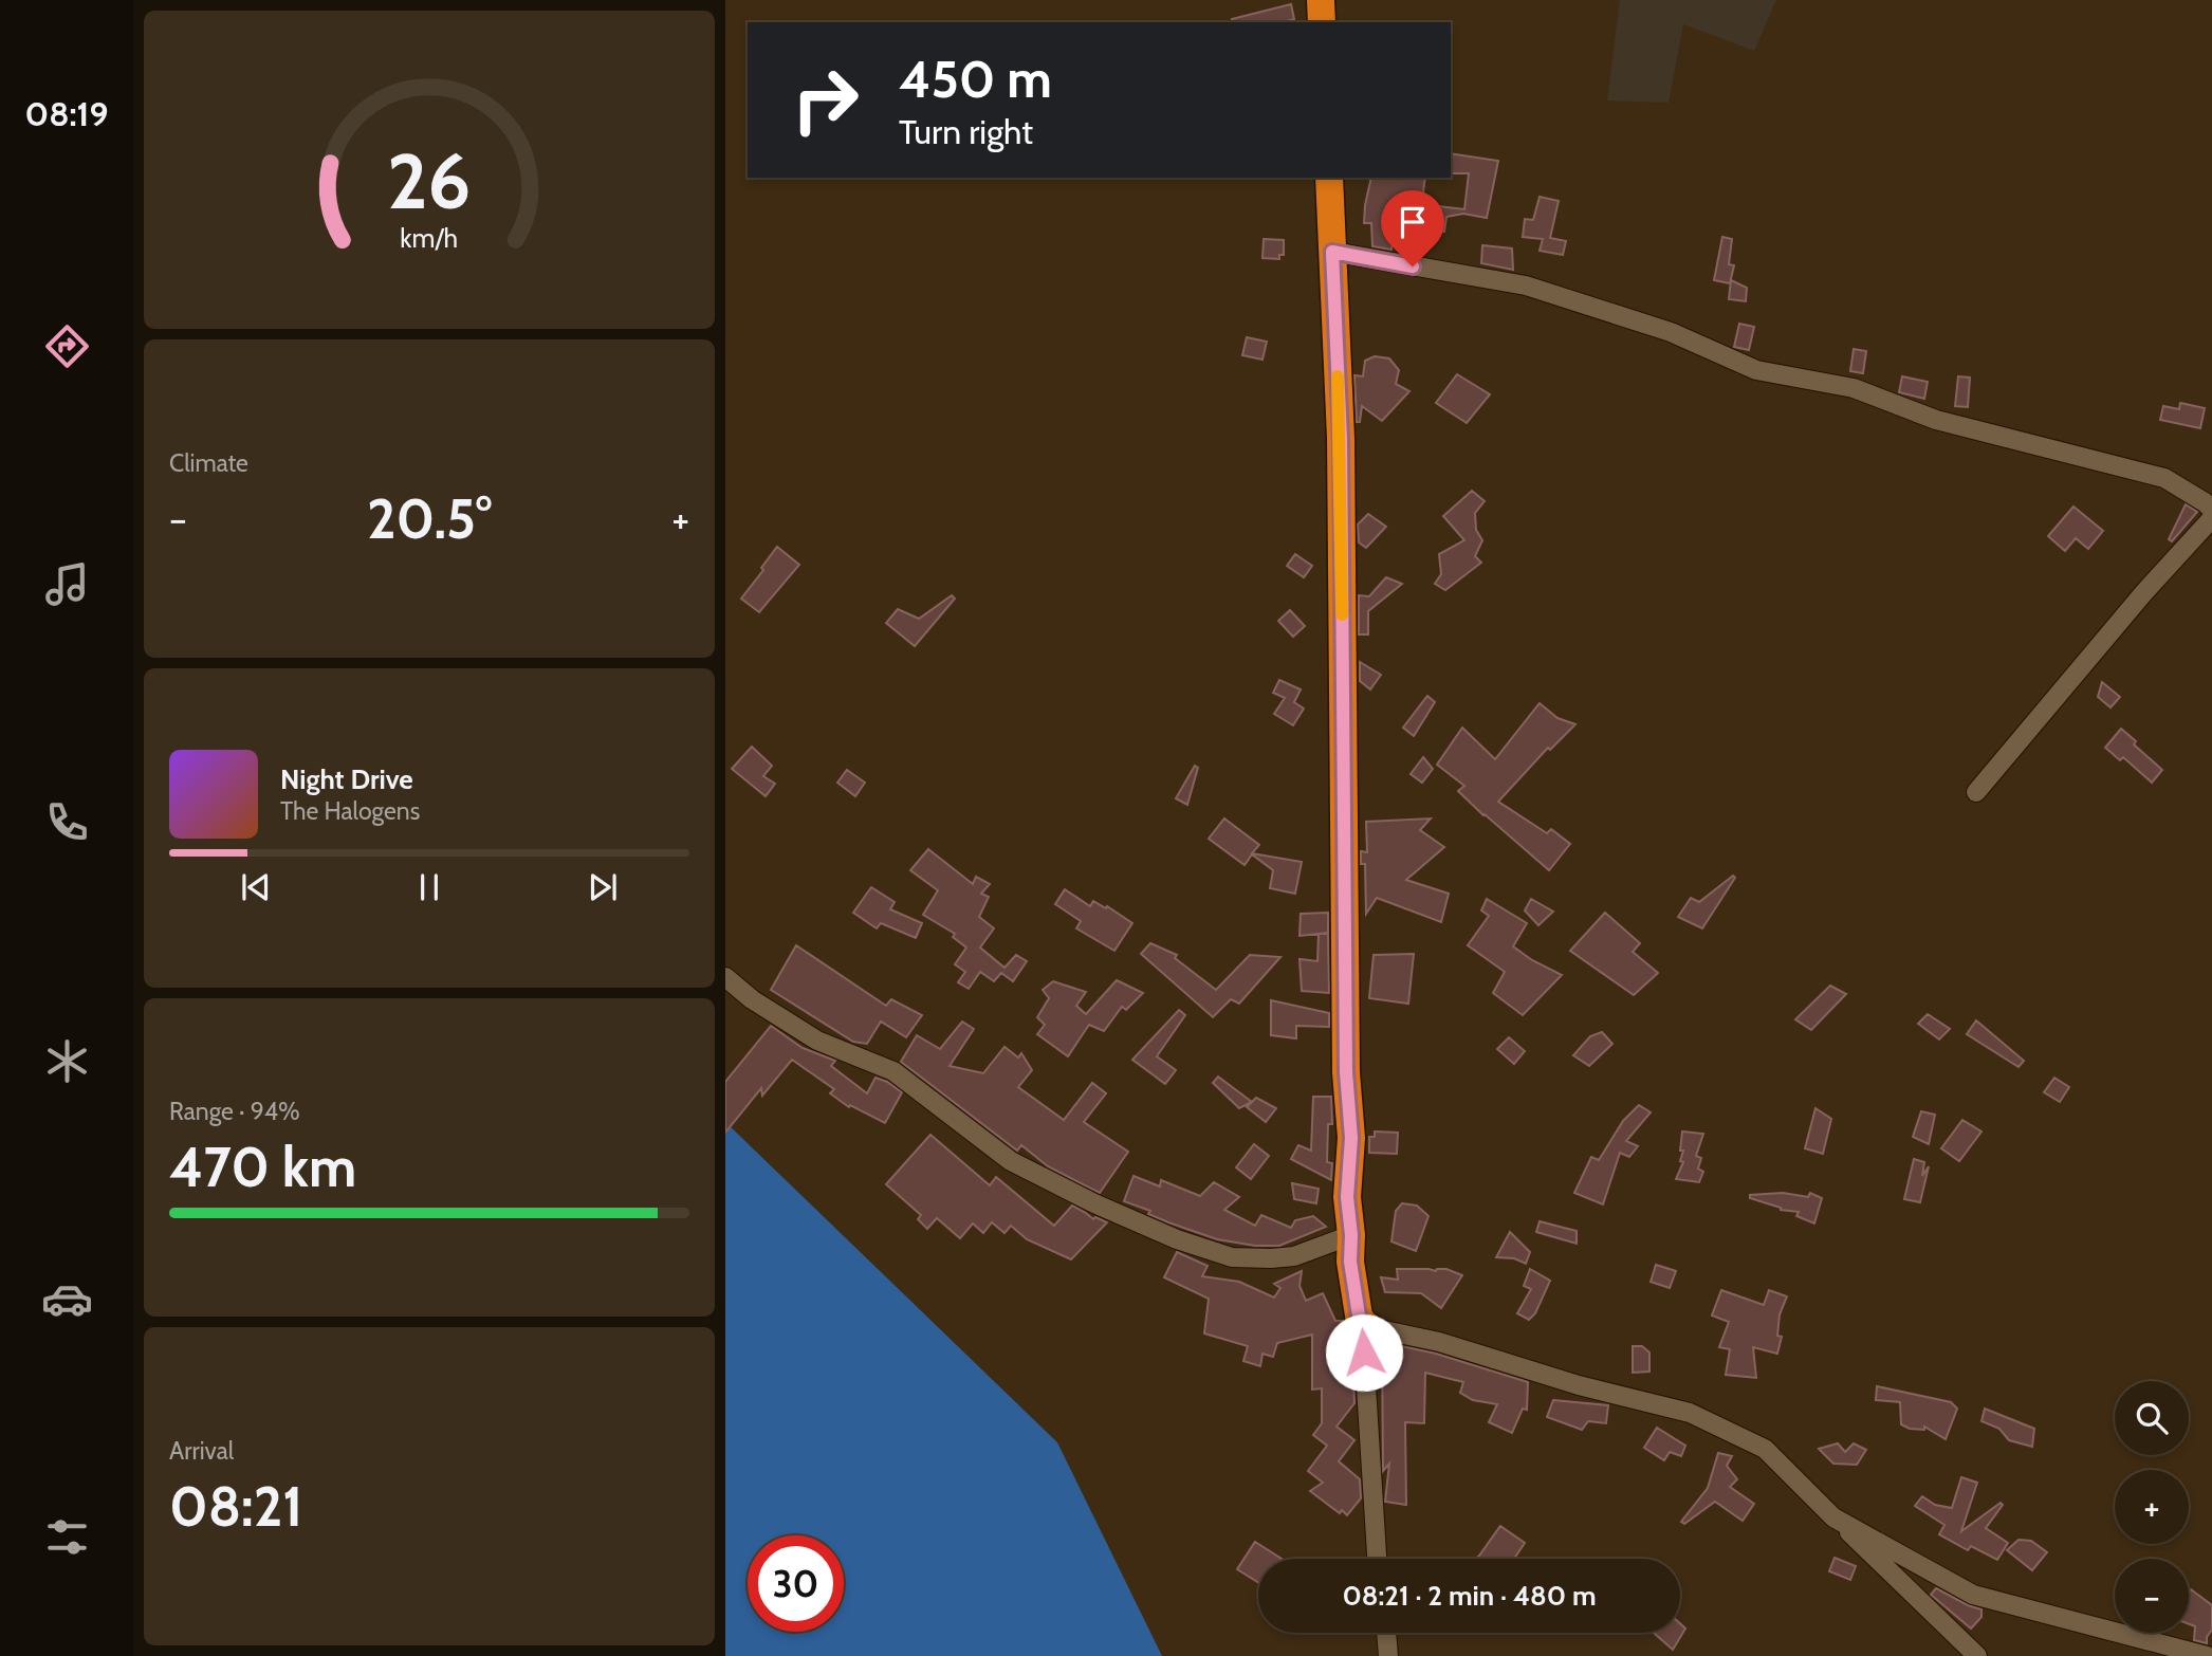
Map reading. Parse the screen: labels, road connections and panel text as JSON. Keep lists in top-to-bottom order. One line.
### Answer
{"page":{"tabs":"08:19","turn":["450 m","Turn right"],"tile":["Climate",["Range · 94%","470 km"],["Arrival","08:21"]],"heat":["−","20.5°","+"],"song":["Night Drive","The Halogens"],"map_buttons":["+","−"],"limit":"30","trip":"08:21 · 2 min · 480 m","gauge":["26","km/h"]}}
